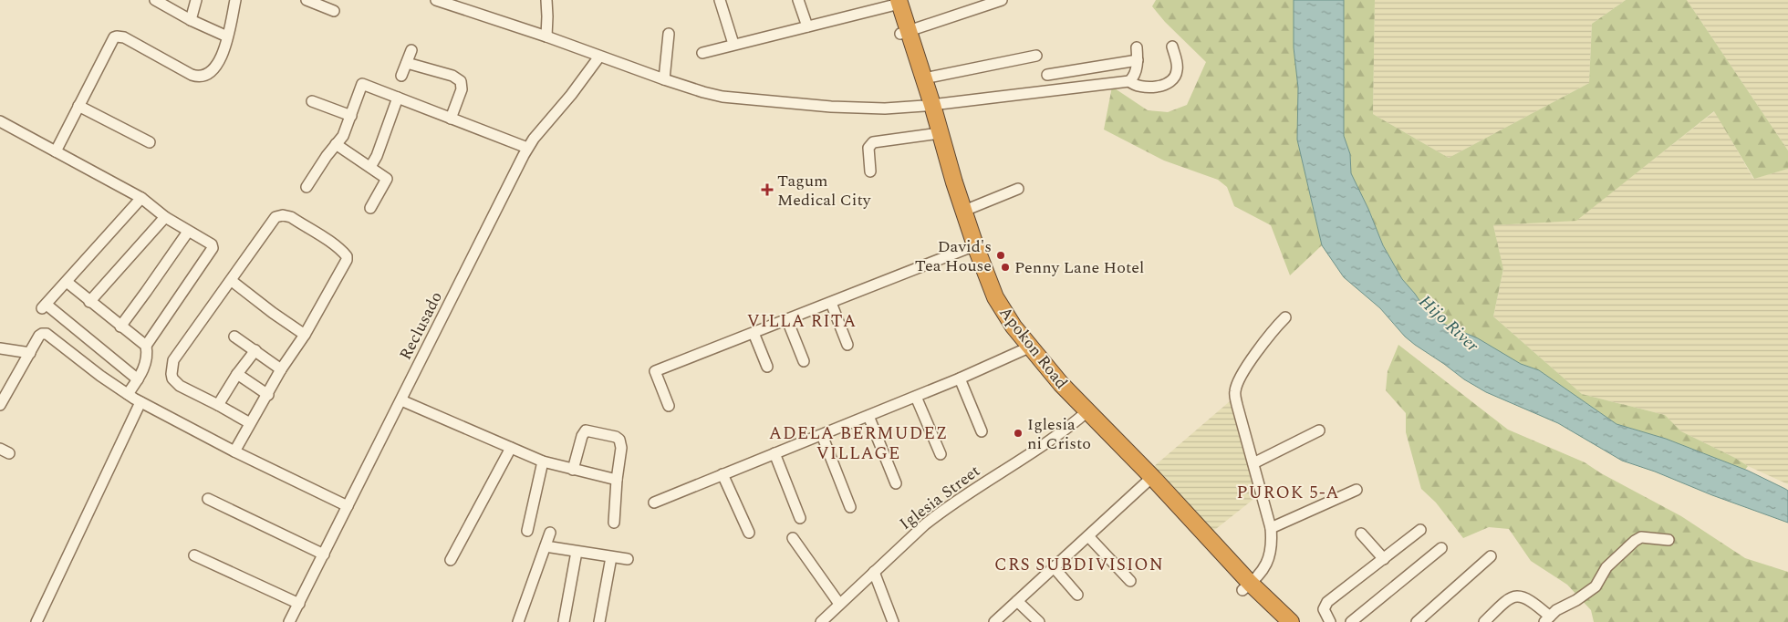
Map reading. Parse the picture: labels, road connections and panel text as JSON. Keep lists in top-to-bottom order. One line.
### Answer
{"streets":{"highway":["Apokon Road"],"street":["Reclusado","Iglesia Street"]},"crossings":[["Apokon Road","Iglesia Street"]],"districts":["VILLA RITA","ADELA BERMUDEZ VILLAGE","PUROK 5-A","CRS SUBDIVISION"],"water":["Hijo River"],"places":{"health":["Tagum Medical City"],"other":["David's Tea House","Penny Lane Hotel","Iglesia ni Cristo"]}}
